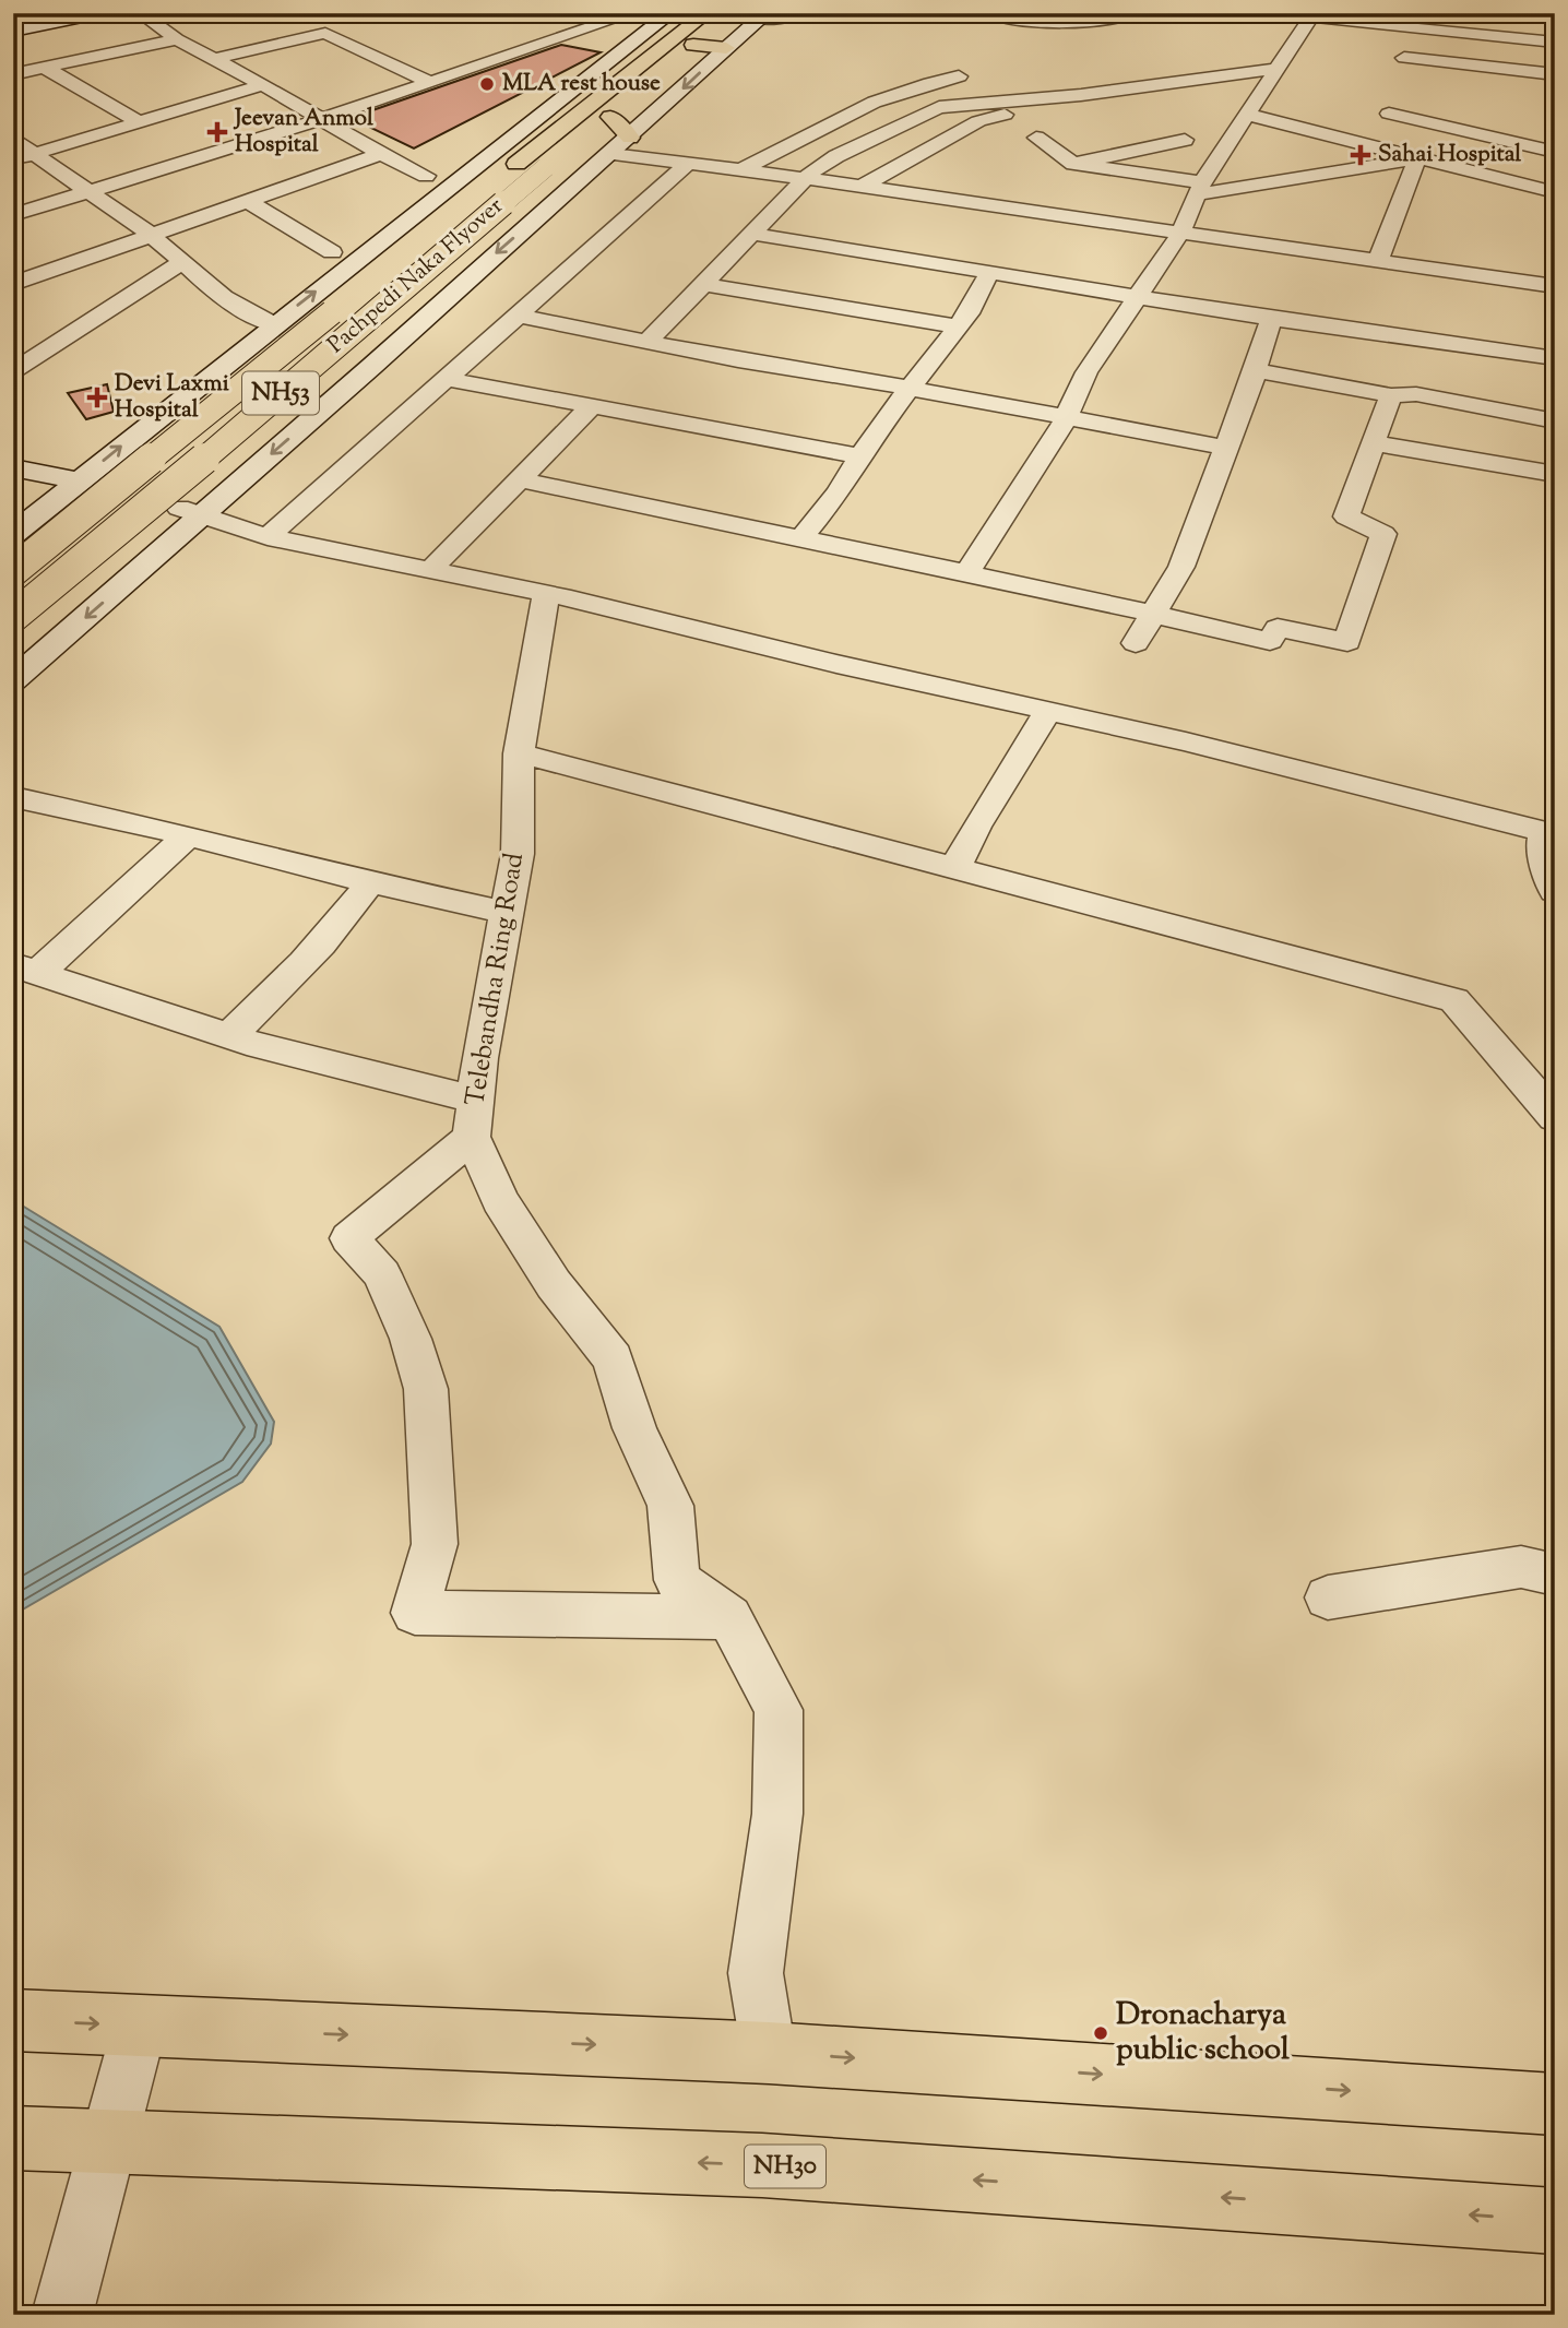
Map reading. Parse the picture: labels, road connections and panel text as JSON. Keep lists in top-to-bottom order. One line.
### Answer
{"streets":{"highway":["Pachpedi Naka Flyover","NH53","NH30"],"street":["Telebandha Ring Road"]},"places":{"other":["MLA rest house","Dronacharya public school"],"health":["Jeevan Anmol Hospital","Sahai Hospital","Devi Laxmi Hospital"]}}
